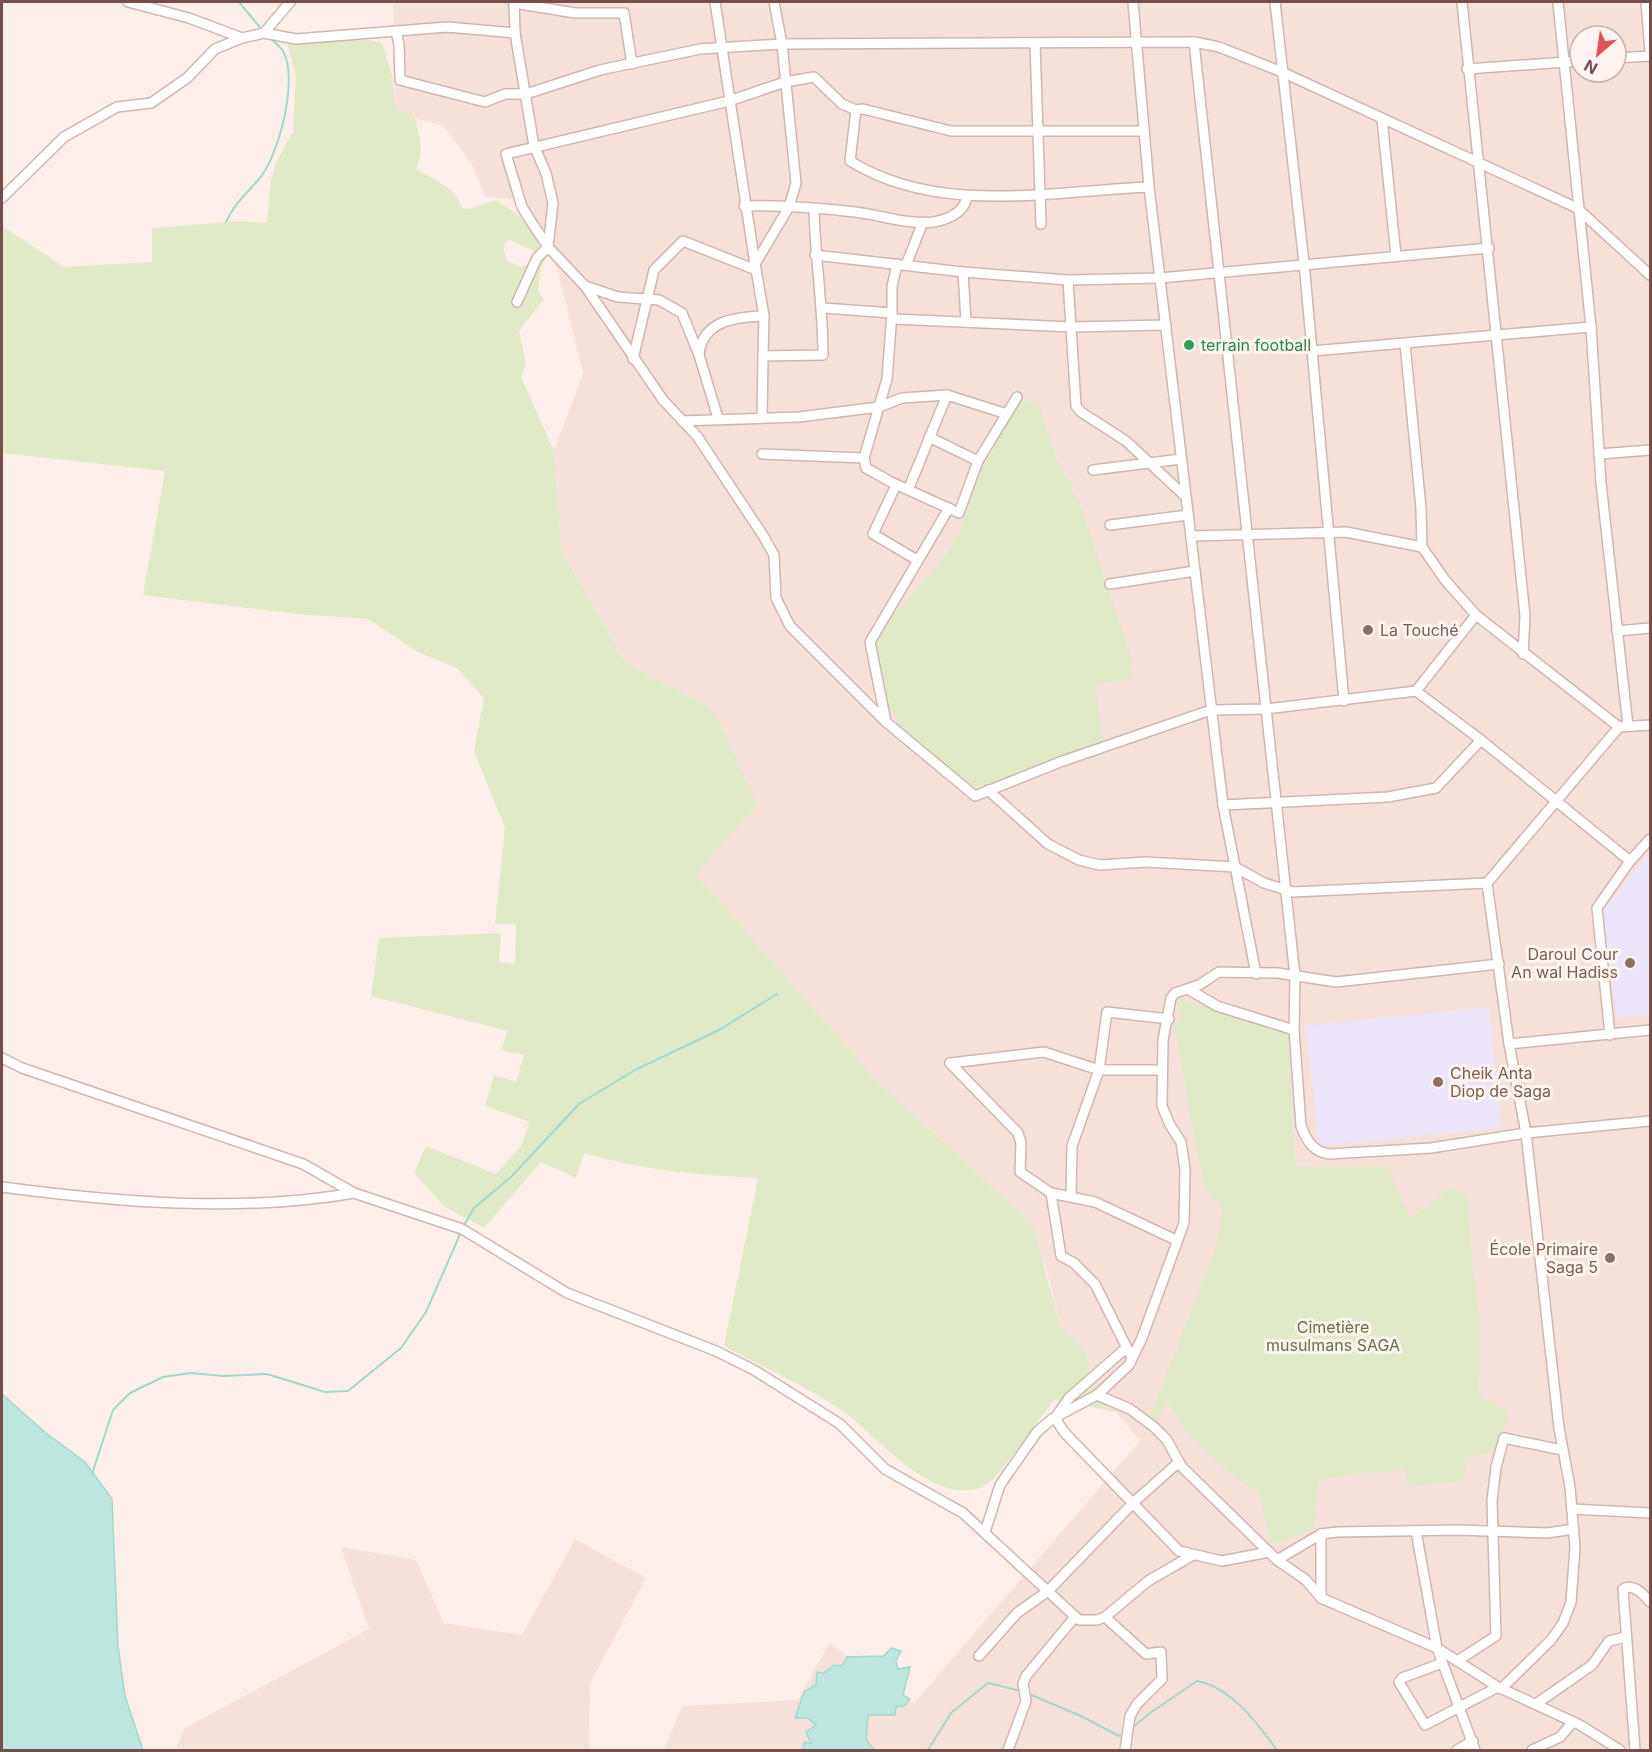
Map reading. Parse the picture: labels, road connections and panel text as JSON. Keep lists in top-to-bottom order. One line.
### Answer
{"parks":["Cimetière musulmans SAGA"],"places":["terrain football","La Touché","Daroul Cour An wal Hadiss","Cheik Anta Diop de Saga","École Primaire Saga 5"],"north":"bottom left"}
